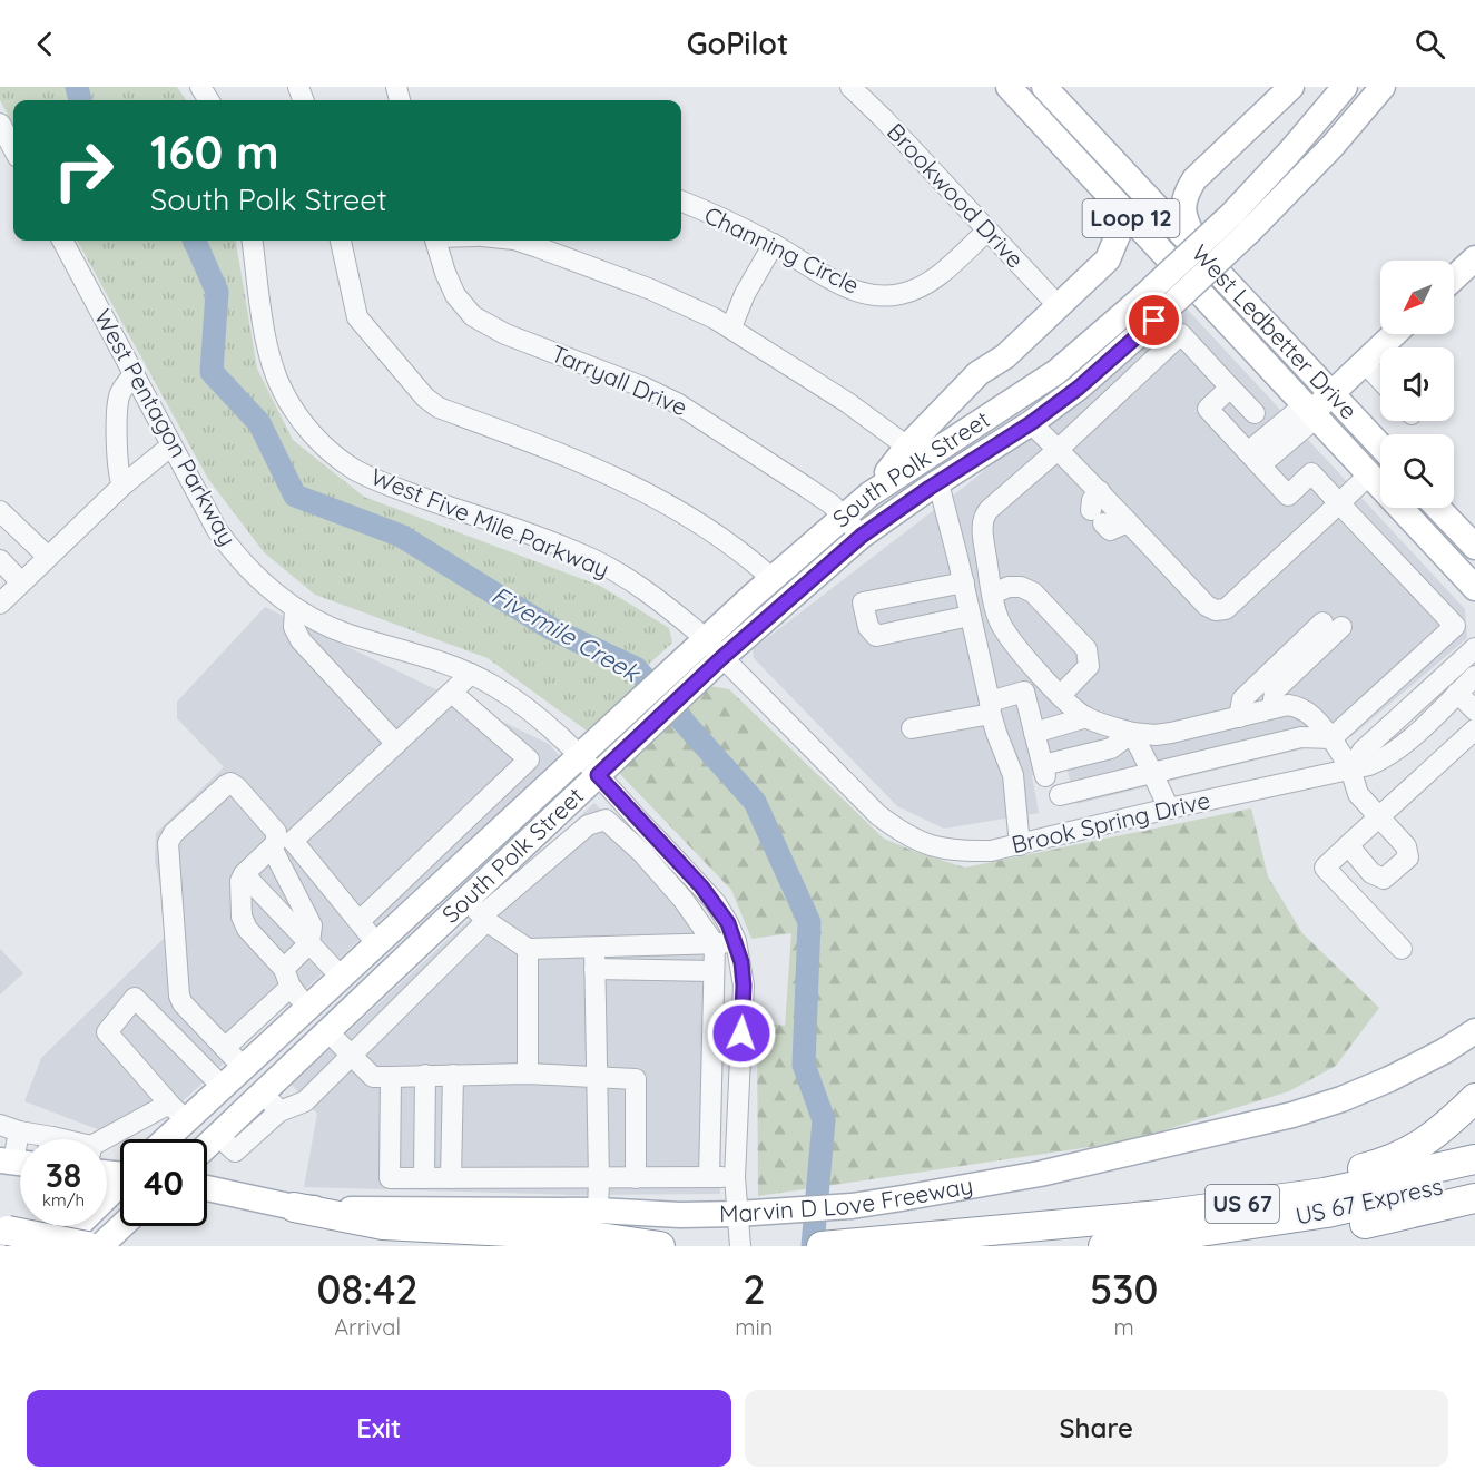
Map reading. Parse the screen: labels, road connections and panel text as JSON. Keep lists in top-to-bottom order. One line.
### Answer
{"streets":{"highway":["Marvin D Love Freeway","US 67 Express","US 67"],"main road":["Loop 12","West Ledbetter Drive","South Polk Street"],"street":["Brookwood Drive","Channing Circle","Tarryall Drive","West Pentagon Parkway","West Five Mile Parkway","Brook Spring Drive"]},"crossings":[["Brookwood Drive","Channing Circle"],["Tarryall Drive","South Polk Street"],["West Pentagon Parkway","South Polk Street"],["West Pentagon Parkway","Marvin D Love Freeway"],["South Polk Street","West Five Mile Parkway"],["West Five Mile Parkway","Brook Spring Drive"]],"water":["Fivemile Creek"],"north":"bottom left","page":{"header":"GoPilot","turn":["160 m","South Polk Street"],"speed":"38 km/h","limit":"40","eta":["08:42","Arrival","2","min","530","m"],"buttons":["Exit","Share"]}}
